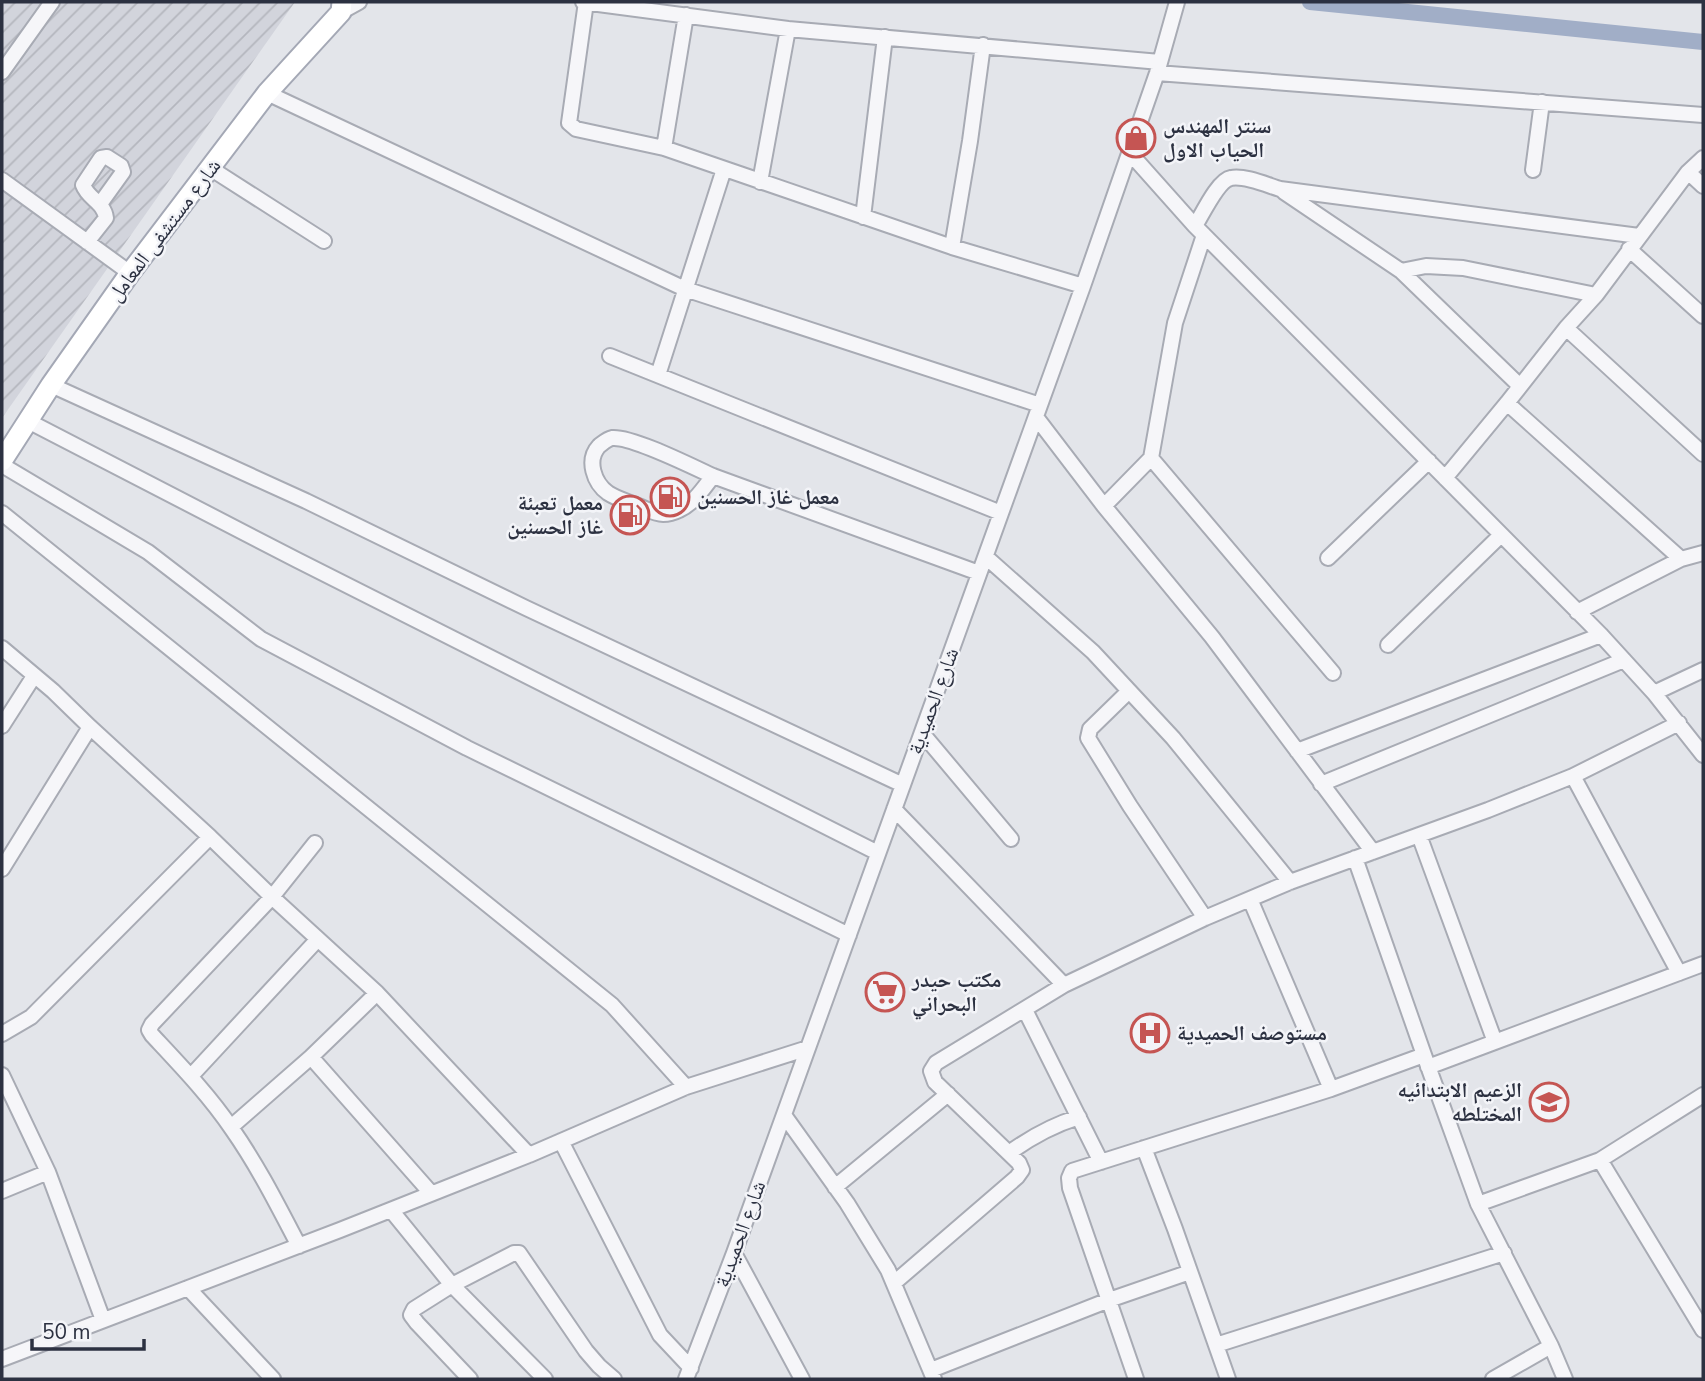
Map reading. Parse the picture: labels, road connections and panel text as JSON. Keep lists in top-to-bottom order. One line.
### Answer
{"streets":{"main road":["شارع مستشفى المعامل"],"street":["شارع الحميدية"]},"places":{"shop":["سنتر المهندس الحياب الاول"],"fuel station":["معمل غاز الحسنين","معمل تعبئة غاز الحسنين"],"supermarket":["مكتب حيدر البحراني"],"hospital":["مستوصف الحميدية"],"school or university":["الزعيم الابتدائيه المختلطه"]},"scale_bar":"50 m"}
